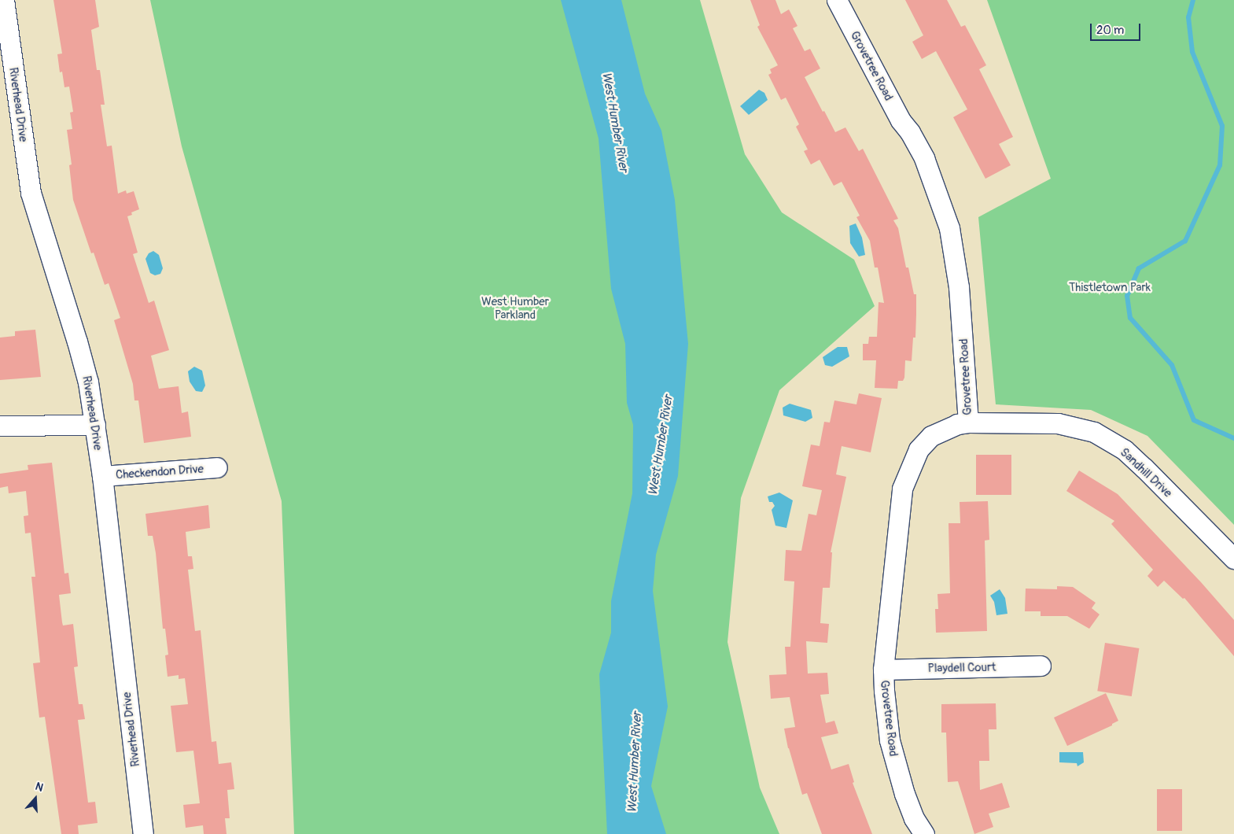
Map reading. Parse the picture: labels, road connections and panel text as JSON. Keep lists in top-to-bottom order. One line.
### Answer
{"streets":{"street":["Grovetree Road","Riverhead Drive","Checkendon Drive","Sandhill Drive","Playdell Court"]},"crossings":[["Grovetree Road","Sandhill Drive"],["Grovetree Road","Playdell Court"],["Riverhead Drive","Checkendon Drive"]],"water":["West Humber River"],"parks":["Thistletown Park","West Humber Parkland"],"scale_bar":"20 m","north":"top"}
